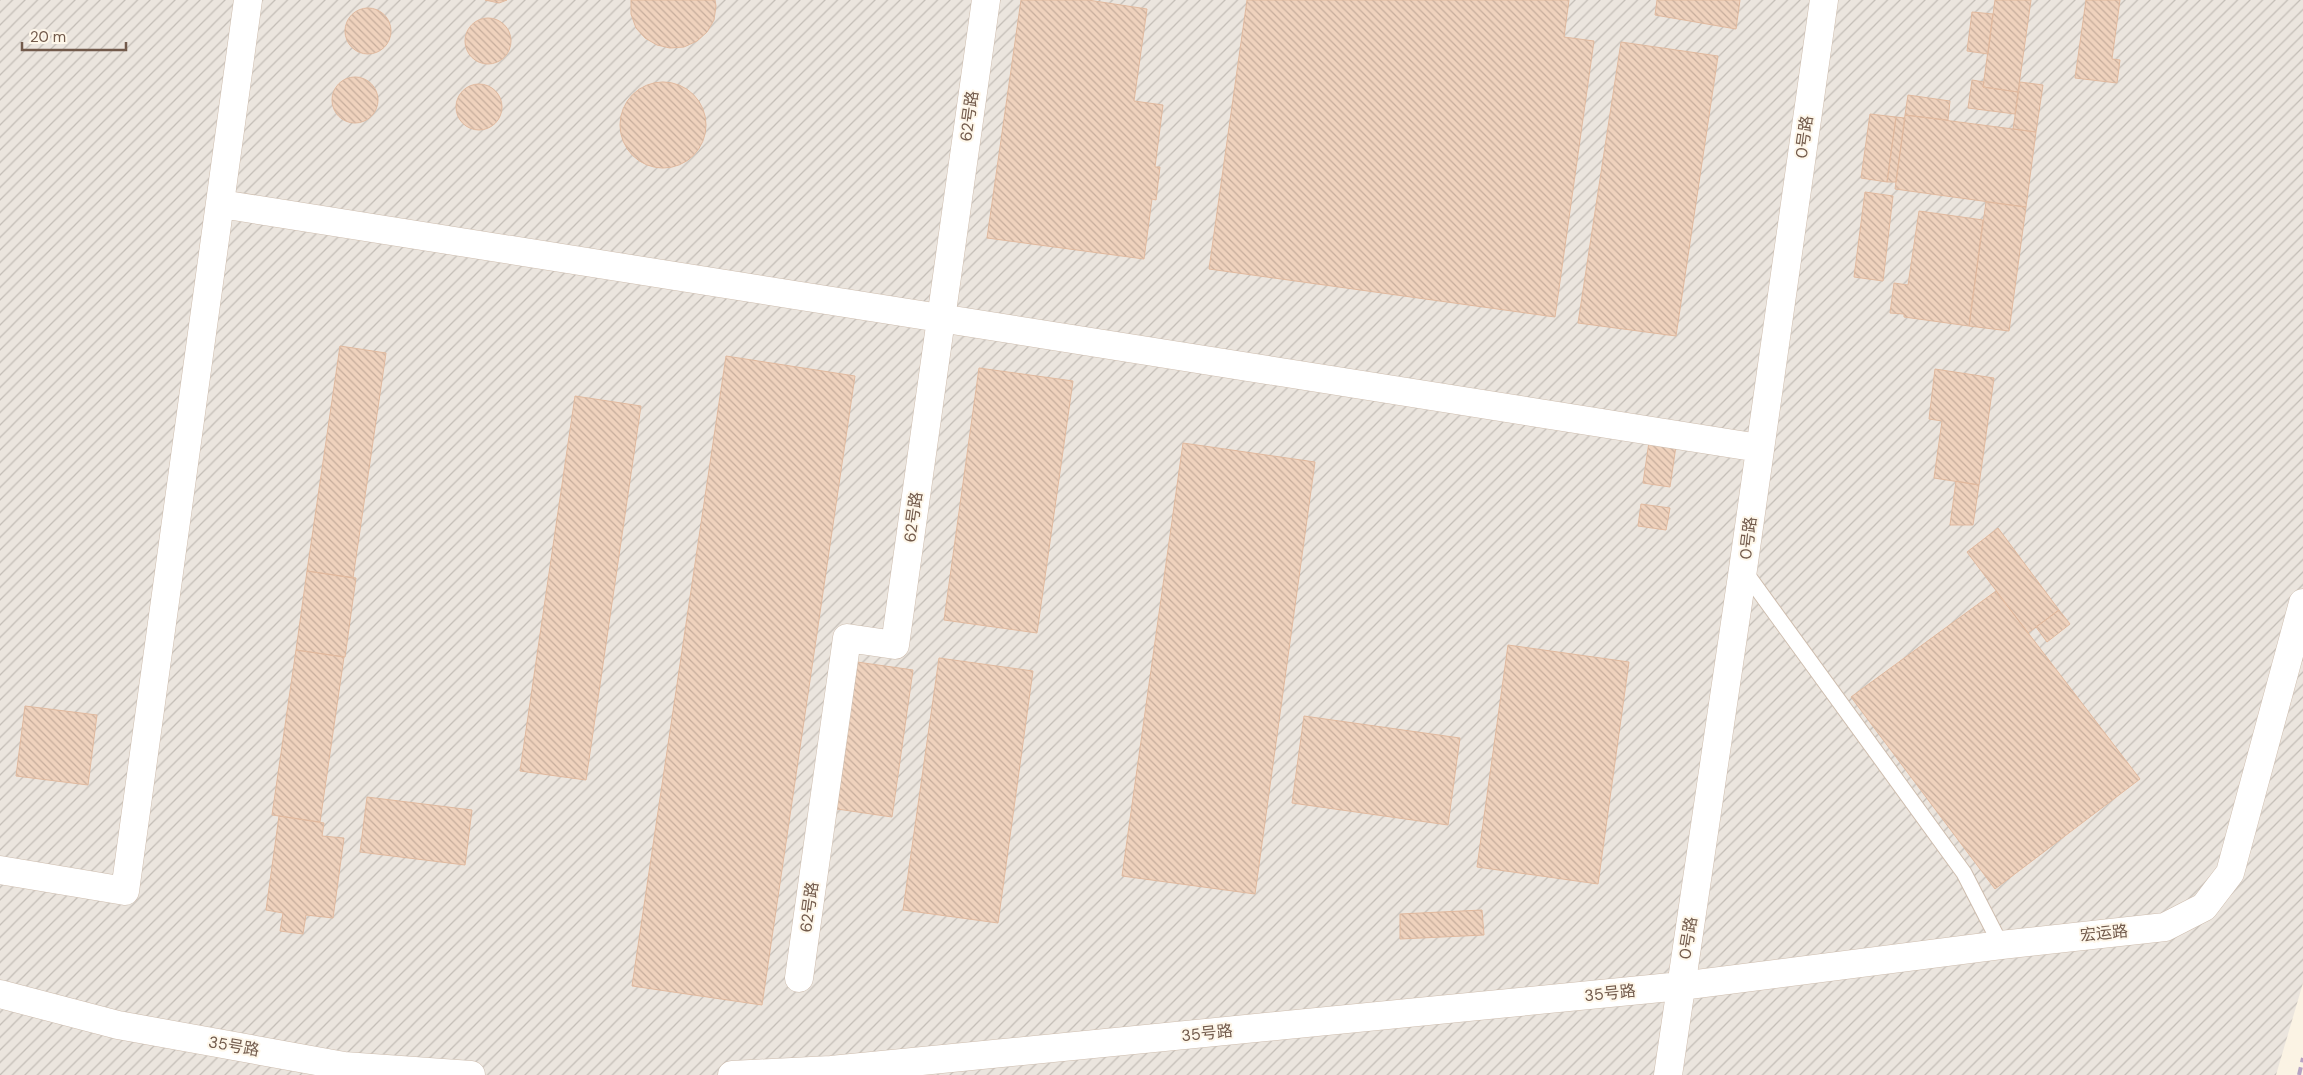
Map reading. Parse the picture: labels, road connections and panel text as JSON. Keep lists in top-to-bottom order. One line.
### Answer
{"streets":{"street":["62号路","0号路","宏运路","35号路"]},"crossings":[["0号路","宏运路"],["0号路","35号路"],["宏运路","35号路"]],"scale_bar":"20 m"}
